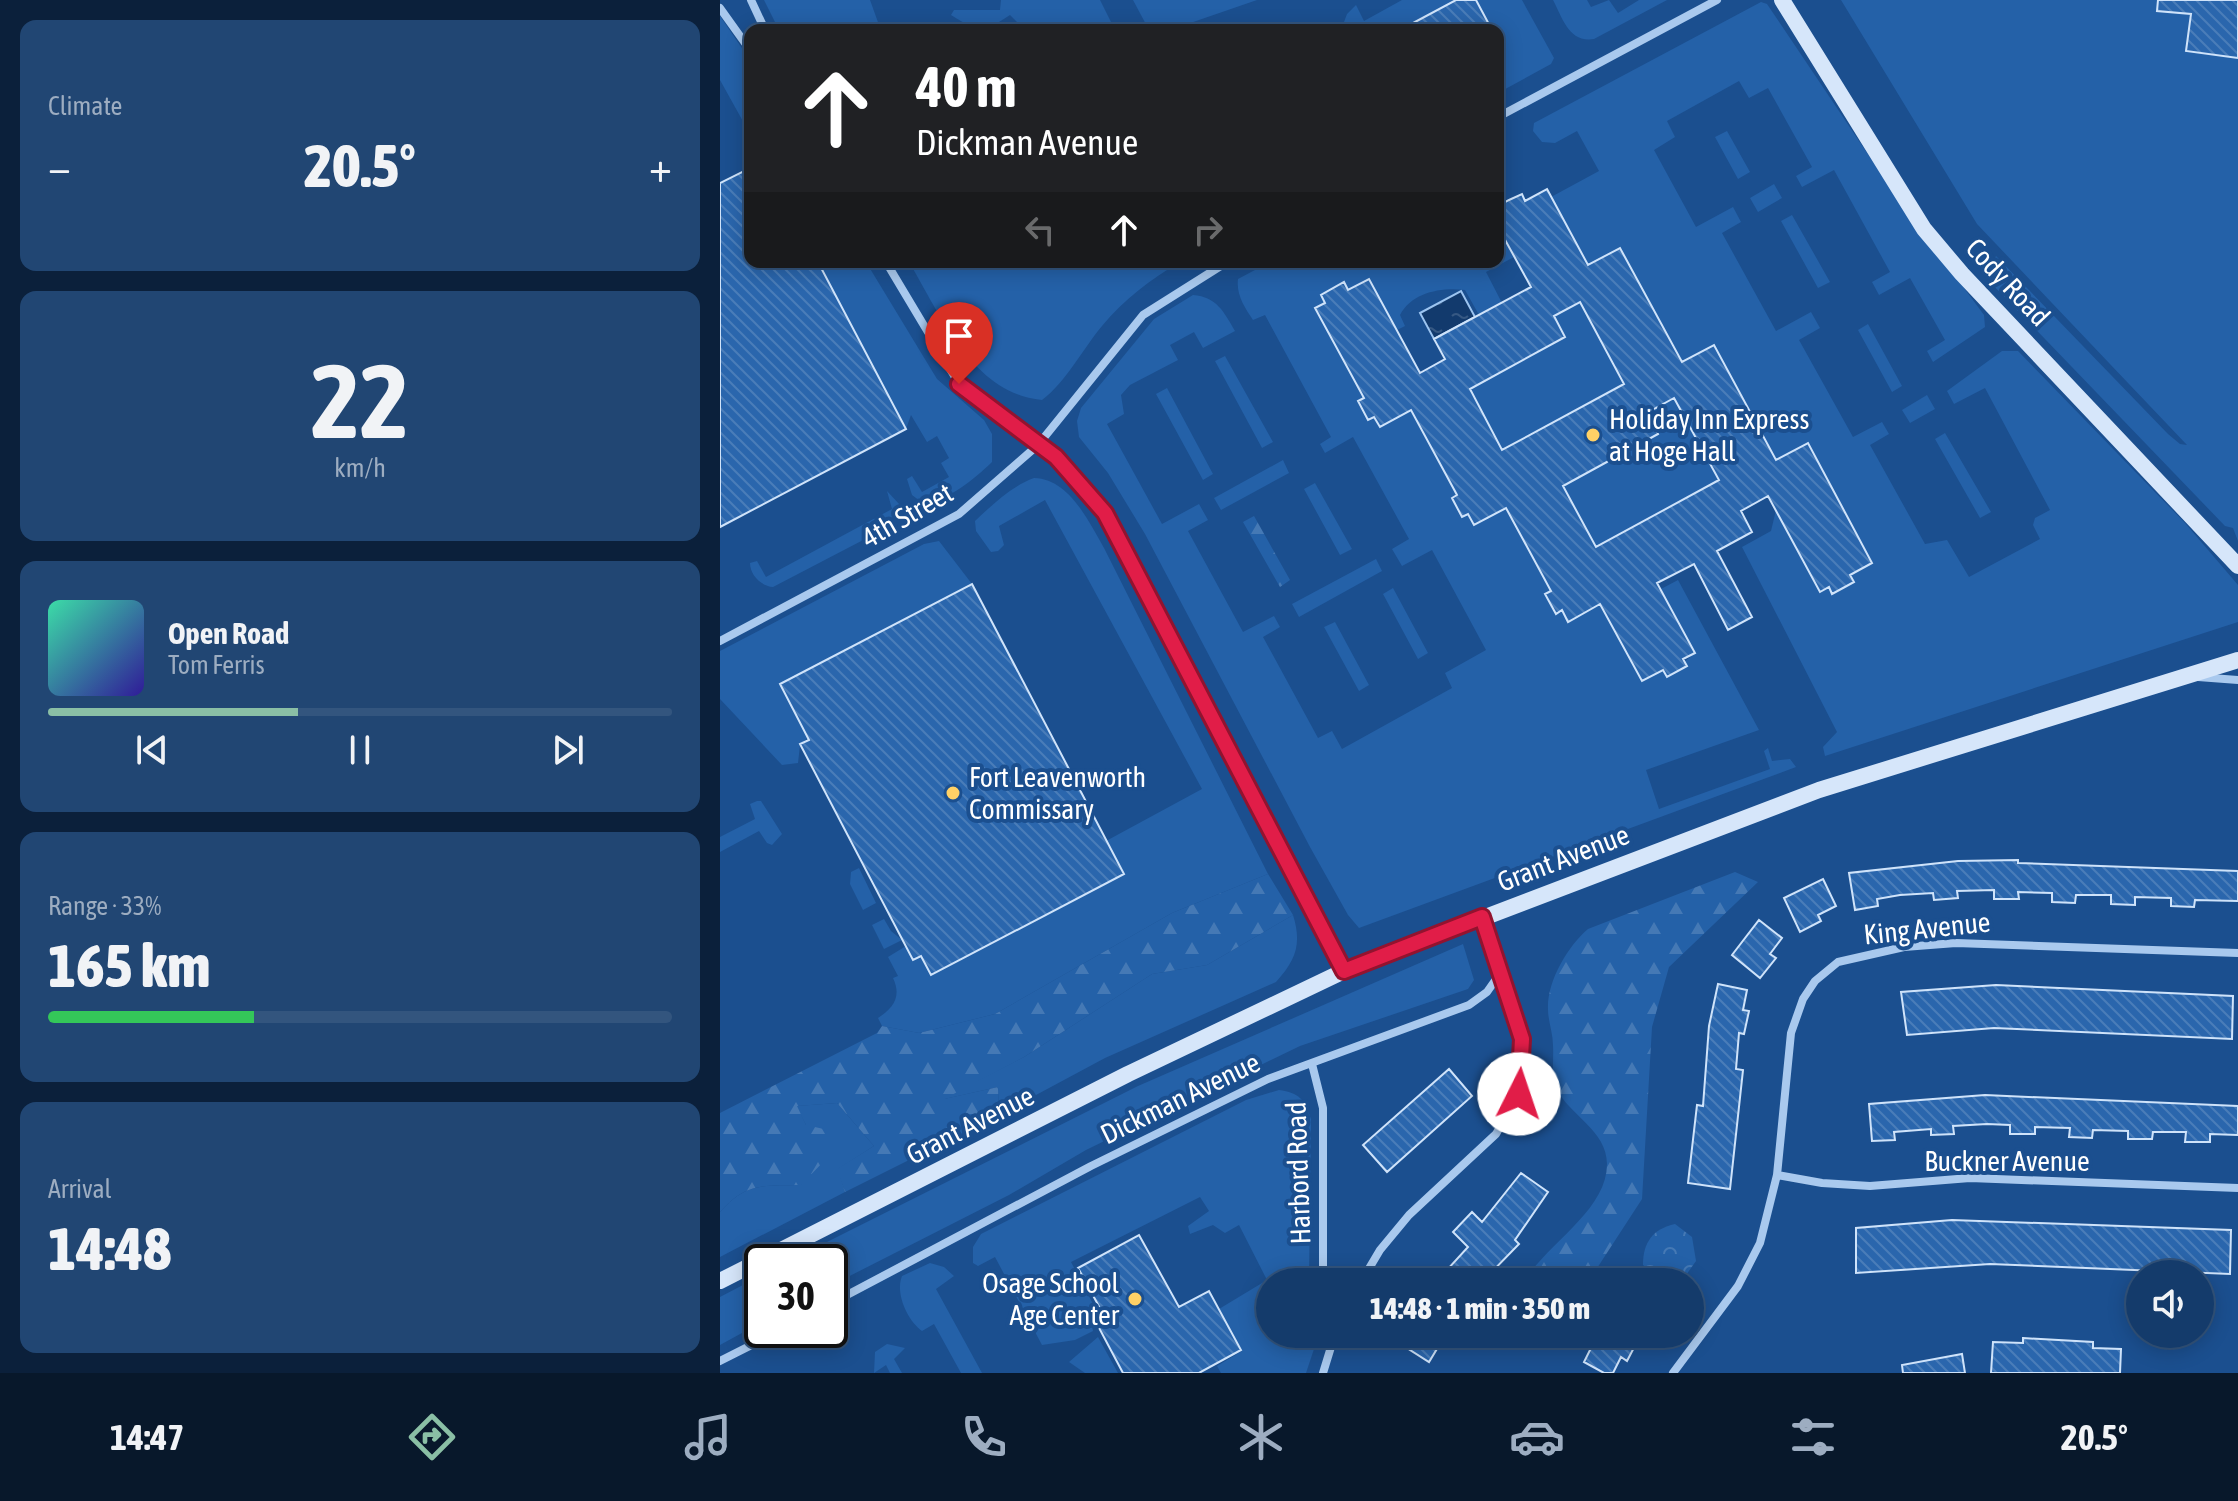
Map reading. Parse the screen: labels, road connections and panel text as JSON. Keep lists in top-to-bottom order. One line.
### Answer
{"streets":{"main road":["Cody Road","Grant Avenue"],"street":["4th Street","King Avenue","Dickman Avenue","Buckner Avenue","Harbord Road"]},"crossings":[["King Avenue","Buckner Avenue"],["Dickman Avenue","Harbord Road"]],"places":["Holiday Inn Express at Hoge Hall","Fort Leavenworth Commissary","Osage School Age Center"],"page":{"tile":["Climate",["22","km/h"],["Range · 33%","165 km"],["Arrival","14:48"]],"turn":["40 m","Dickman Avenue"],"heat":["−","20.5°","+"],"song":["Open Road","Tom Ferris"],"limit":"30","trip":"14:48 · 1 min · 350 m","tabs":["14:47","20.5°"]}}
